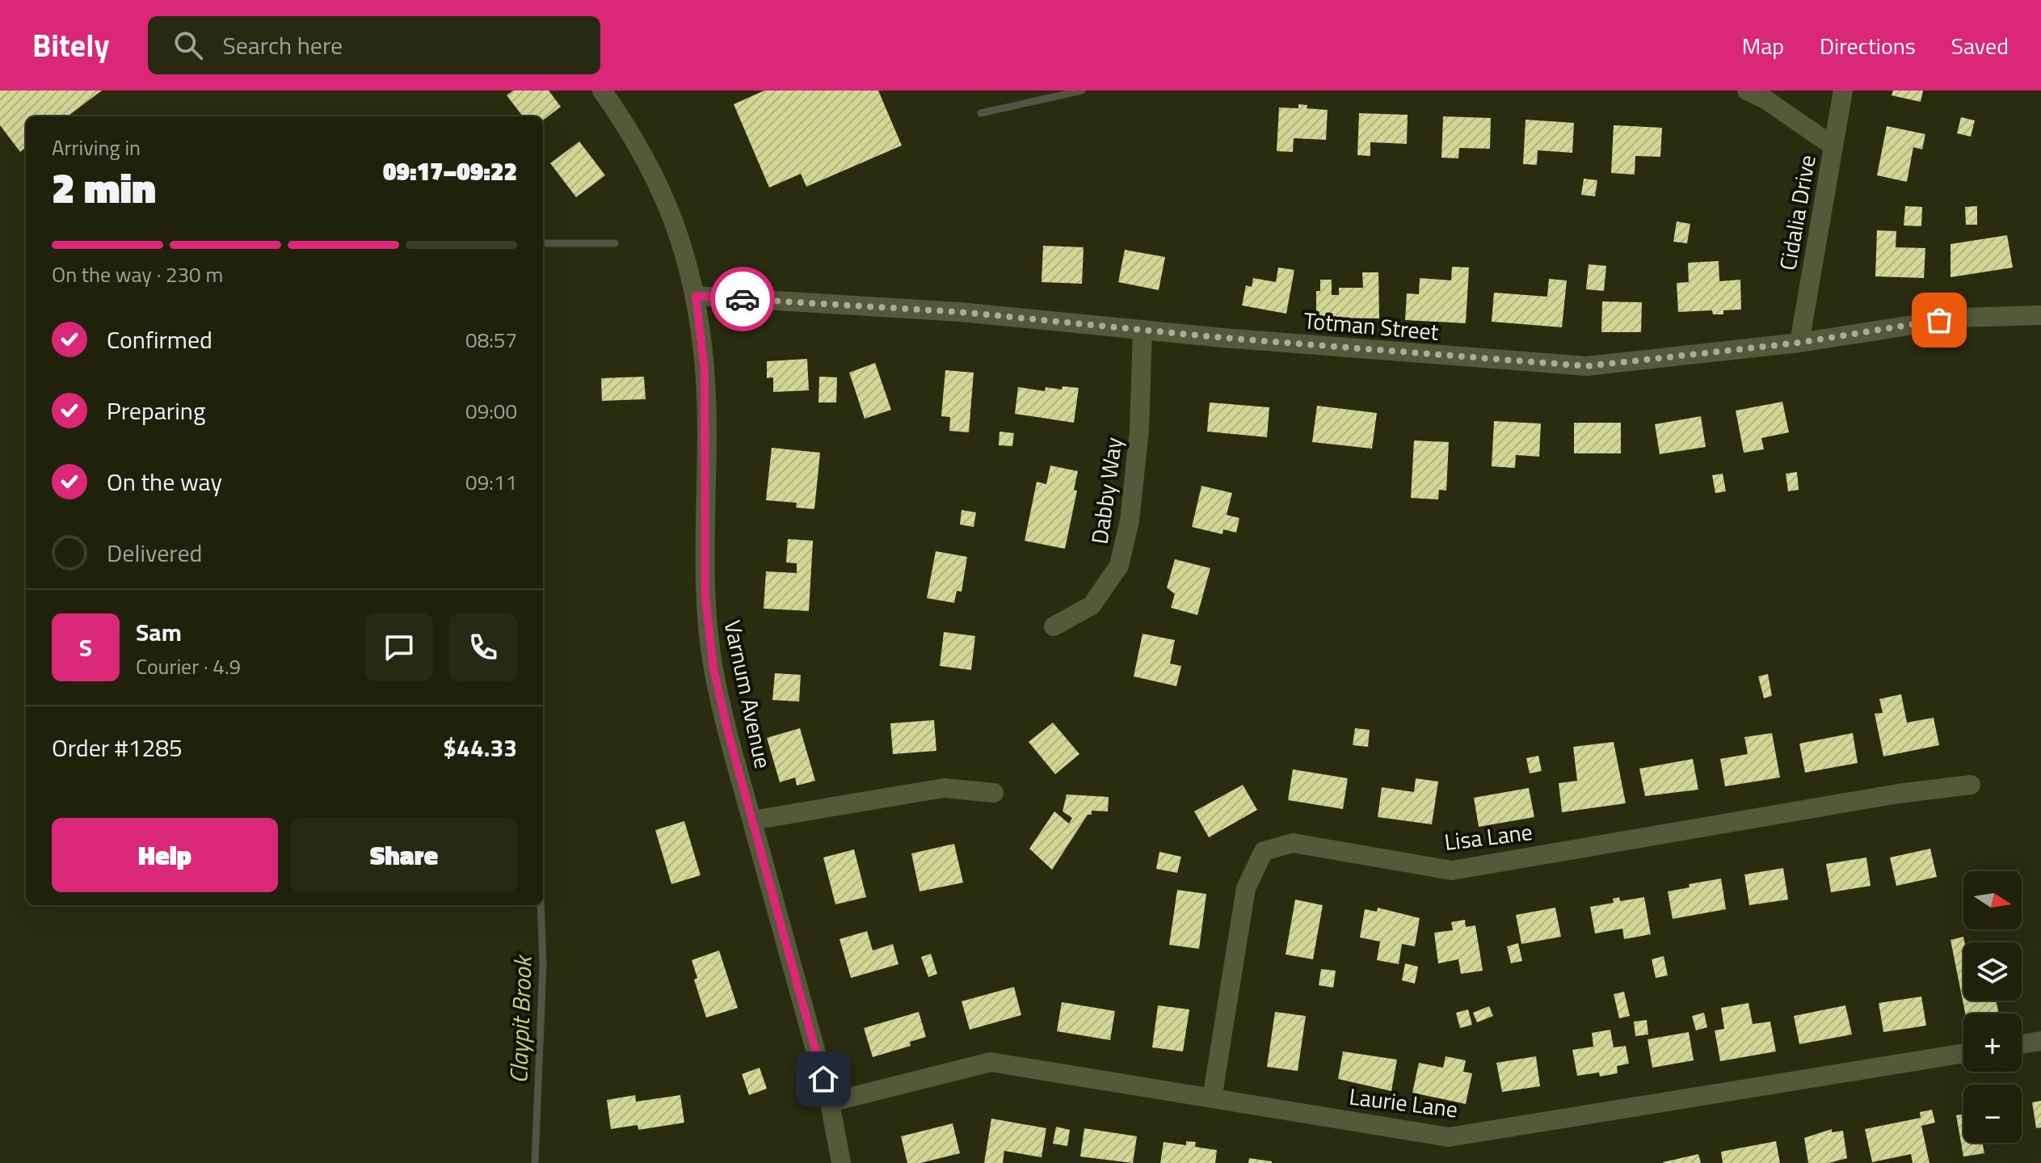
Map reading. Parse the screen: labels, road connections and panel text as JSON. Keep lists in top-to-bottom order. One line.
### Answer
{"streets":{"street":["Cidalia Drive","Totman Street","Dabby Way","Varnum Avenue","Lisa Lane","Laurie Lane"]},"crossings":[["Cidalia Drive","Totman Street"],["Totman Street","Dabby Way"],["Totman Street","Varnum Avenue"],["Varnum Avenue","Laurie Lane"],["Lisa Lane","Laurie Lane"]],"water":["Claypit Brook"],"north":"right","page":{"header":"Bitely","search":"Search here","nav":["Map","Directions","Saved"],"heading":["2 min","Arriving in","09:17–09:22"],"panel":["Sam","Courier · 4.9","Order #1285","$44.33"],"bar":"On the way · 230 m","list":[["Confirmed","08:57"],["Preparing","09:00"],["On the way","09:11"],"Delivered"],"round":"S","buttons":["Help","Share"],"map_buttons":["+","−"]}}
